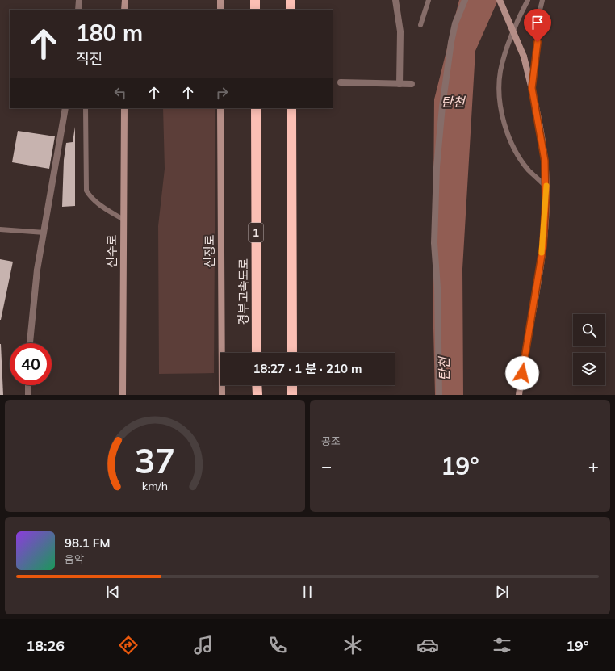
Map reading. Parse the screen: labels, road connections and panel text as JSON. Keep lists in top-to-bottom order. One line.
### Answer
{"streets":{"highway":["1","경부고속도로"],"street":["신수로","신정로"]},"water":["탄천"],"page":{"turn":["180 m","직진"],"limit":"40","trip":"18:27 · 1 분 · 210 m","tile":"공조","heat":["−","19°","+"],"song":["98.1 FM","음악"],"tabs":["18:26","19°"],"gauge":["37","km/h"]}}
